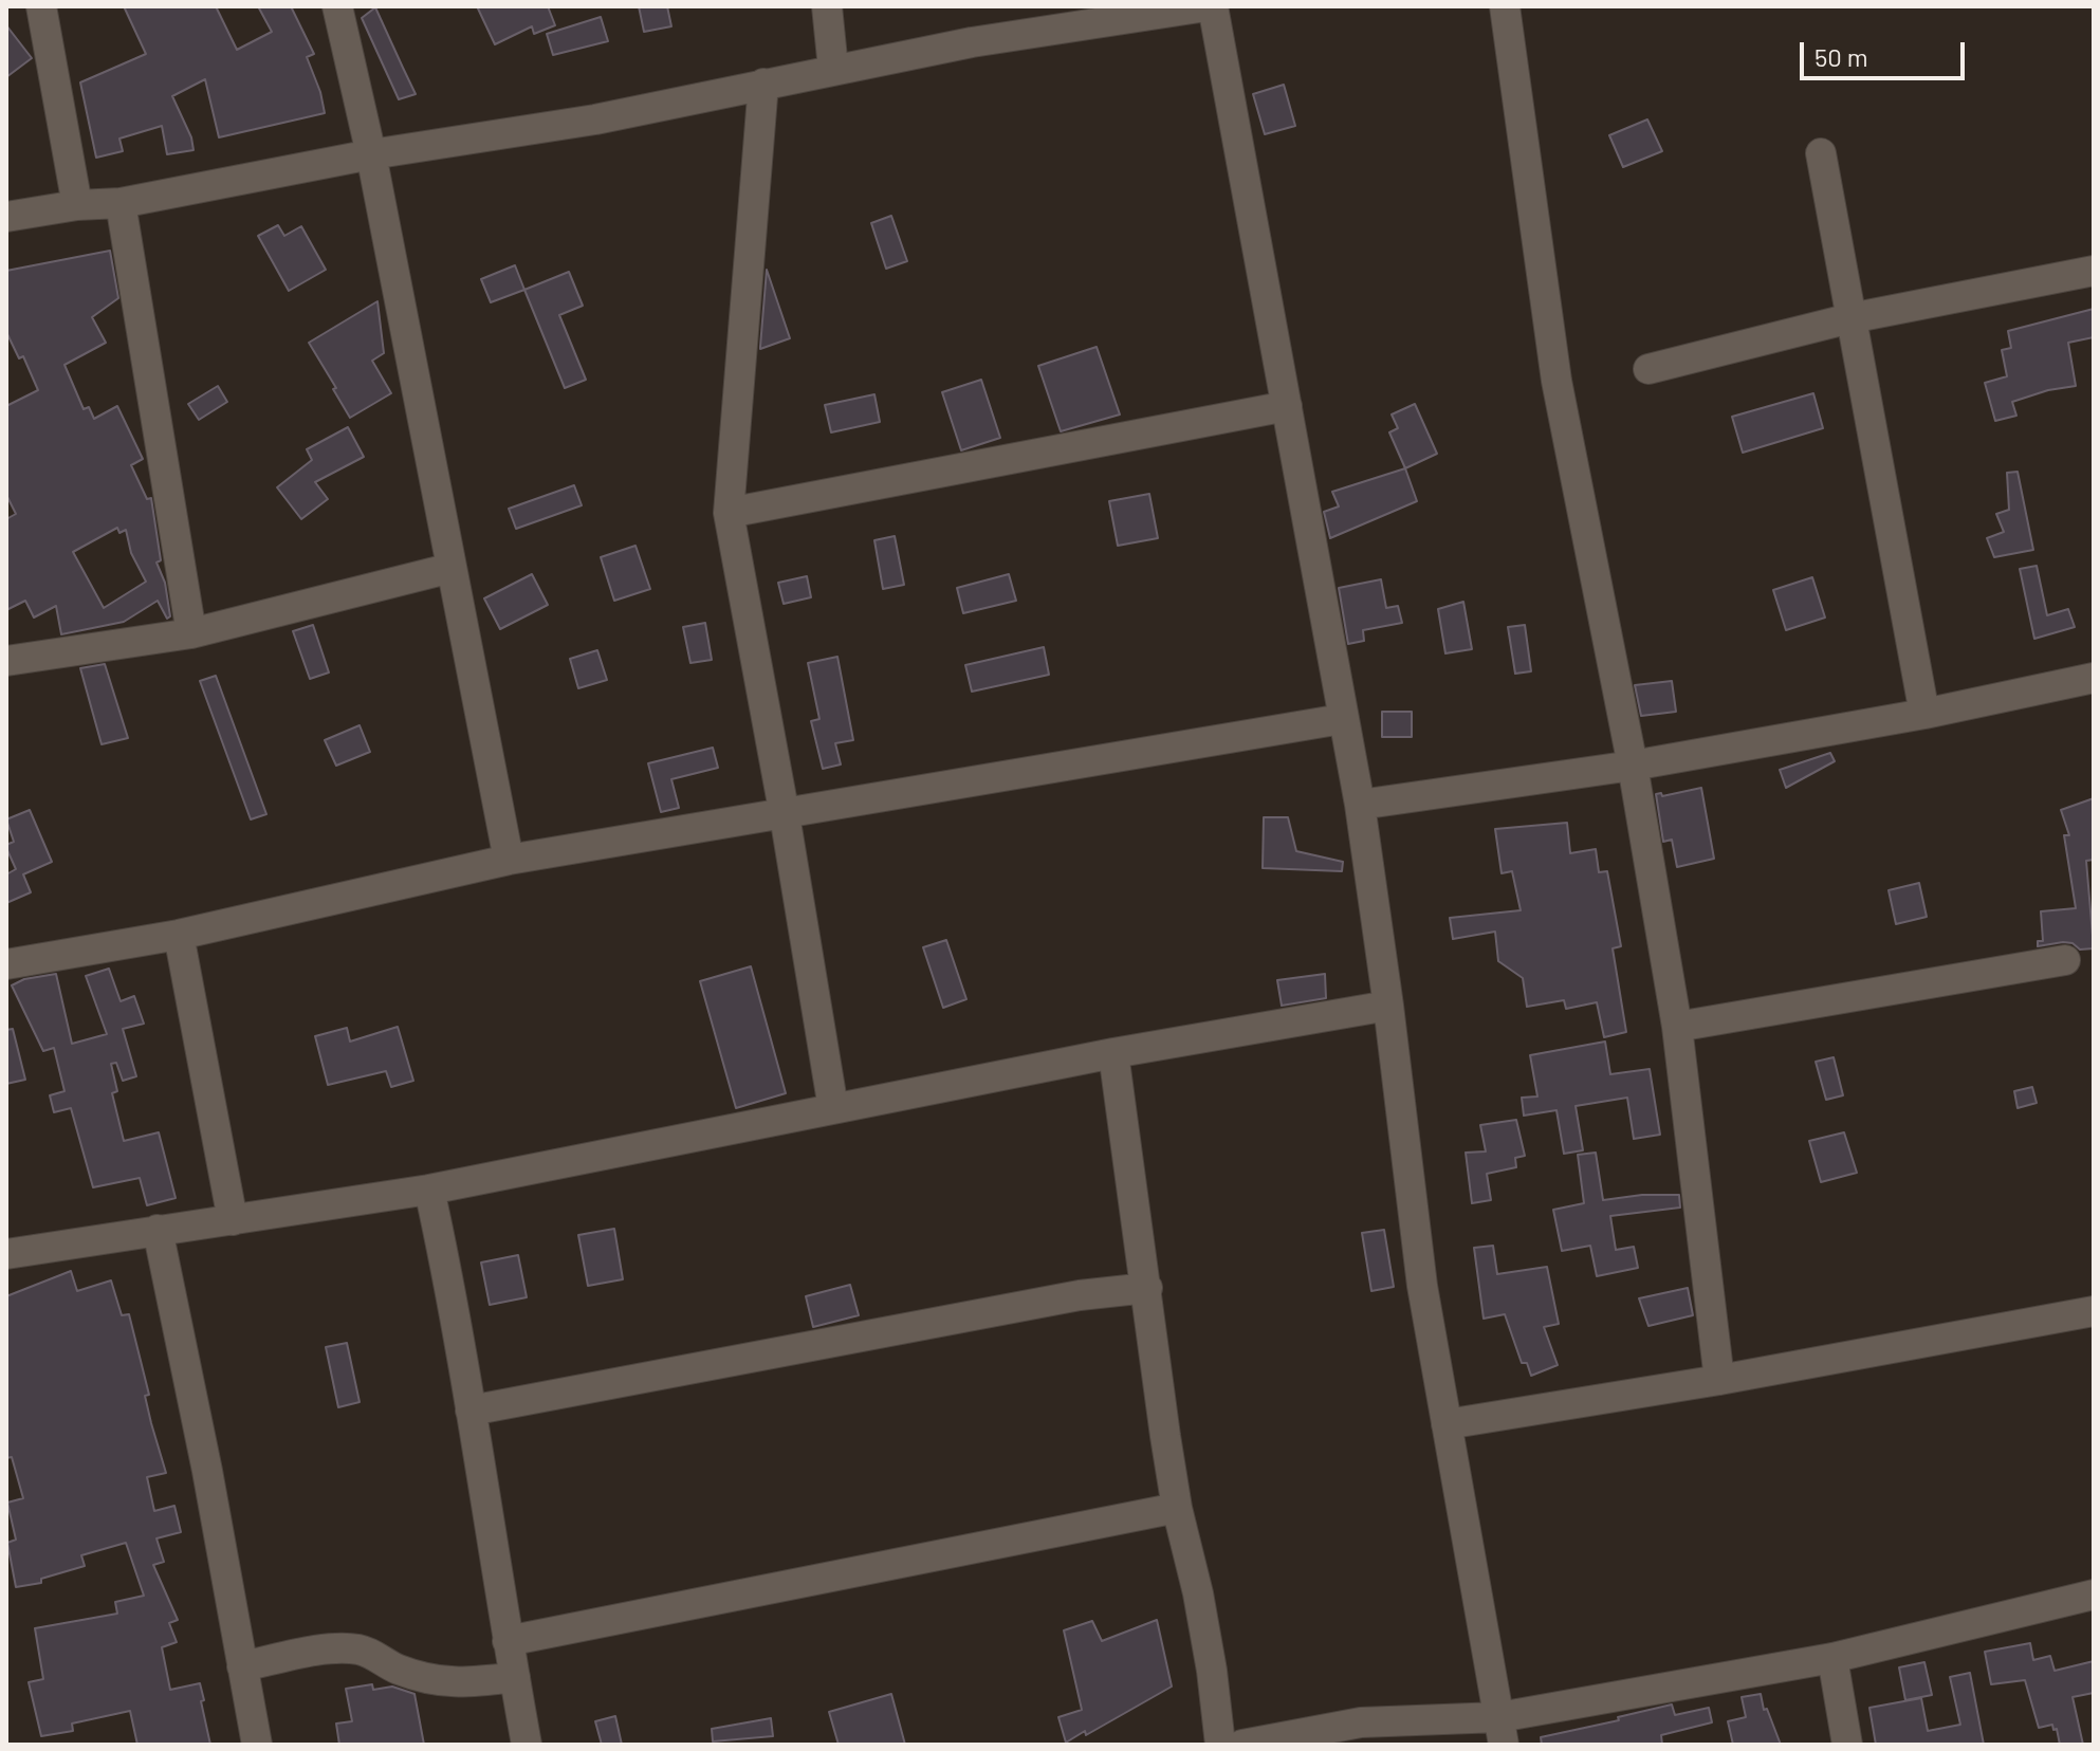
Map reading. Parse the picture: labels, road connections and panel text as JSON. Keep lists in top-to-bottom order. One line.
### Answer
{"scale_bar":"50 m"}
